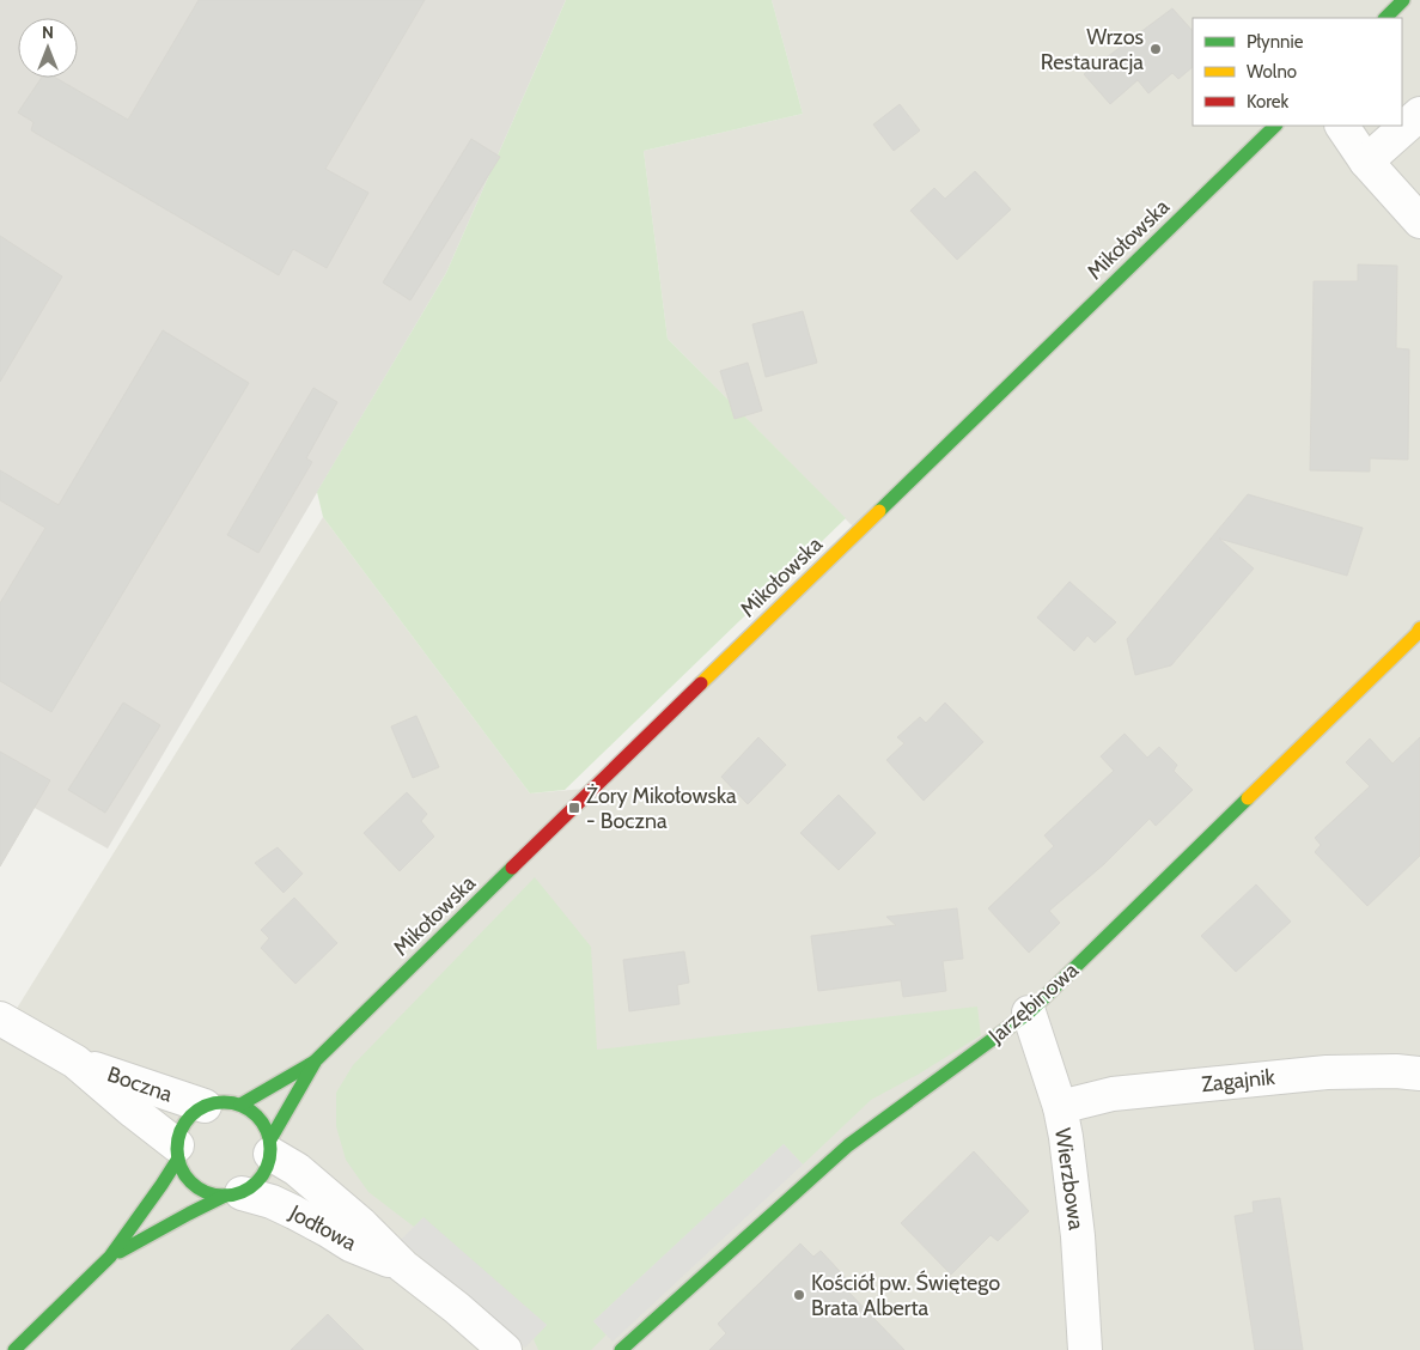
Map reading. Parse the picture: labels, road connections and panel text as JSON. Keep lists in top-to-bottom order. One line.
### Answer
{"streets":{"street":["Mikołowska","Jarzębinowa","Zagajnik","Boczna","Wierzbowa","Jodłowa"]},"crossings":[["Mikołowska","Boczna"],["Mikołowska","Jodłowa"],["Jarzębinowa","Wierzbowa"],["Zagajnik","Wierzbowa"],["Boczna","Jodłowa"]],"places":{"other":["Wrzos Restauracja","Kościół pw. Świętego Brata Alberta"],"transit":["Żory Mikołowska - Boczna"]},"legend":["Płynnie","Wolno","Korek"],"north":"top"}
